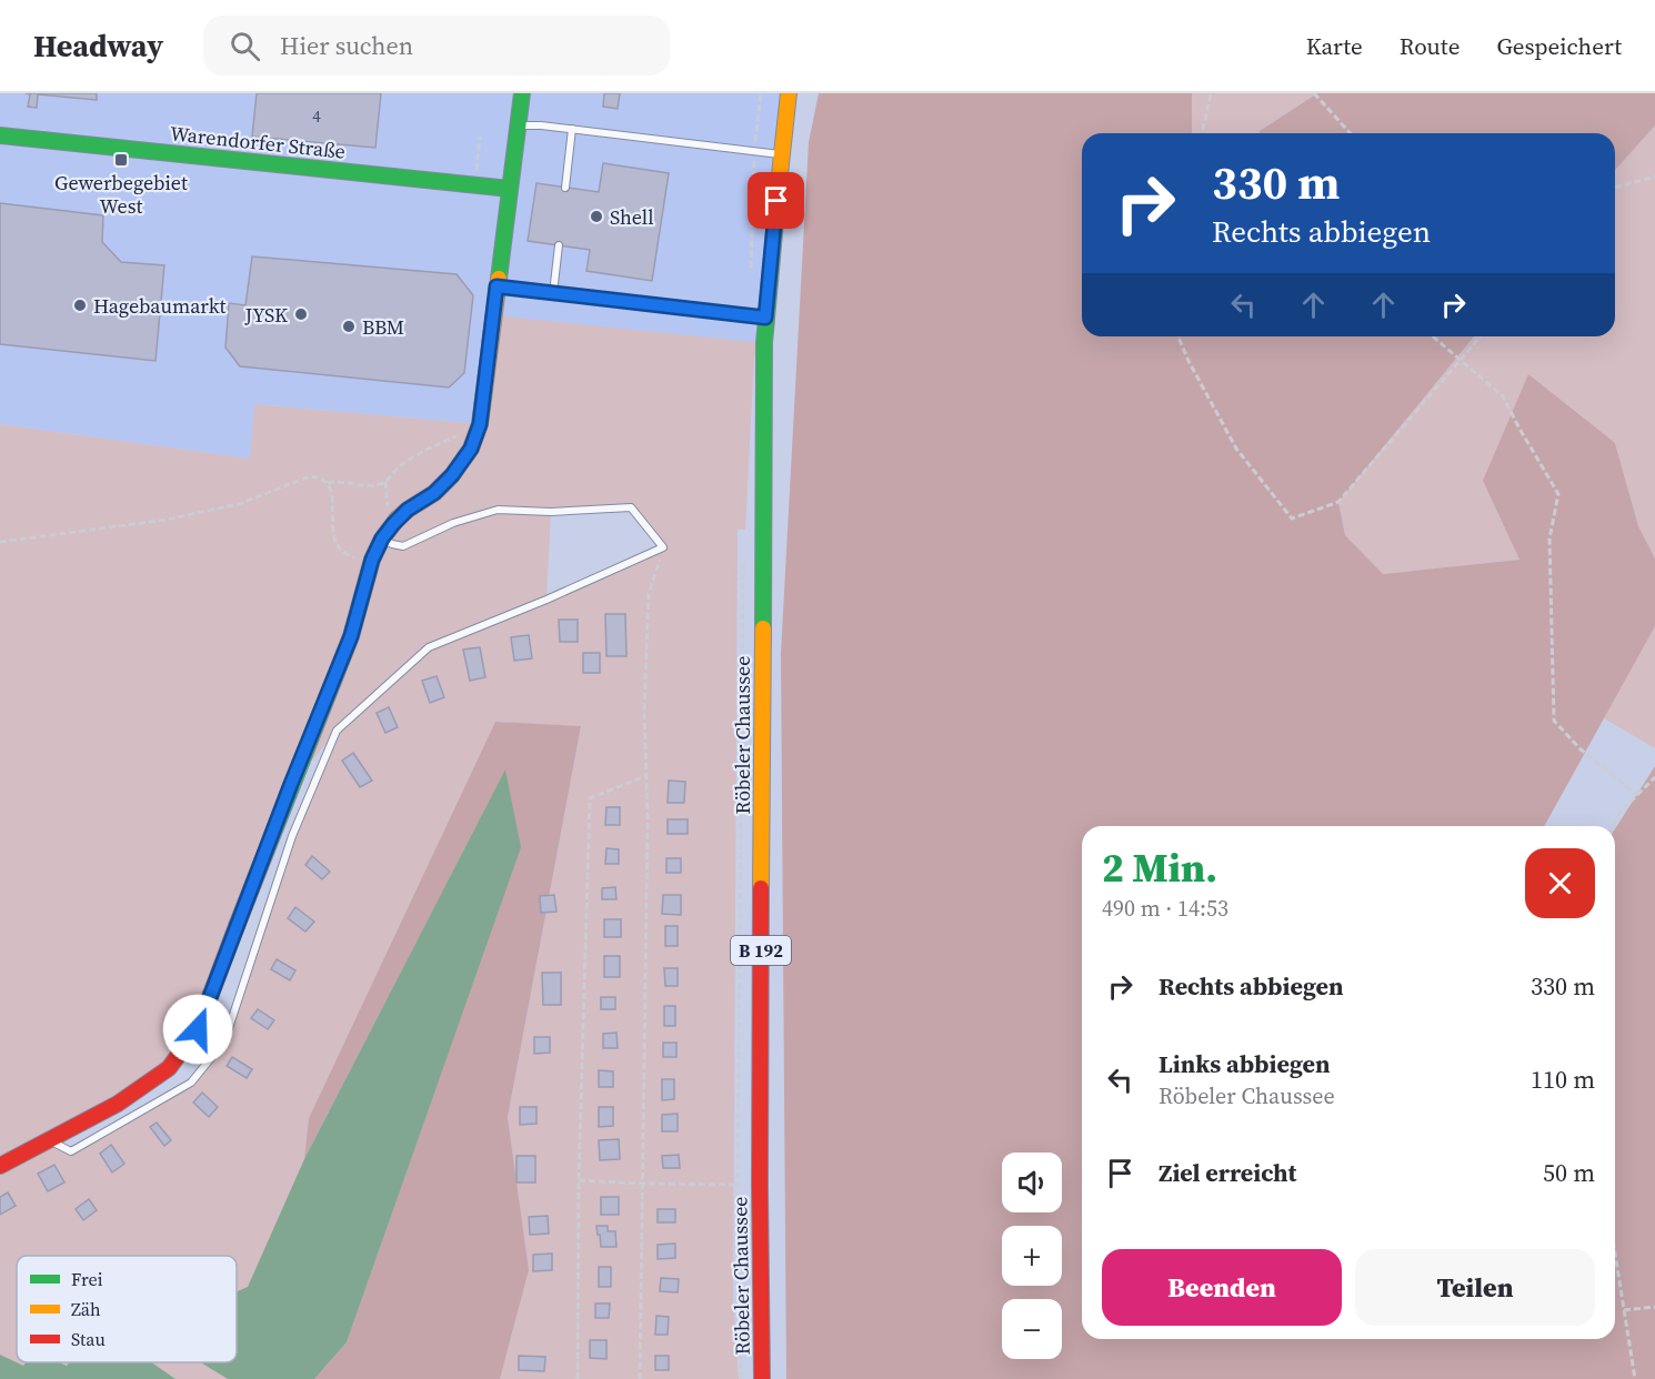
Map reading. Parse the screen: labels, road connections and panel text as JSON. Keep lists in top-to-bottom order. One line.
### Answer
{"streets":{"street":["Warendorfer Straße","Röbeler Chaussee","B 192"]},"places":{"transit":["Gewerbegebiet West"],"other":["Shell","Hagebaumarkt","JYSK","BBM"]},"house_numbers":["4"],"legend":["Frei","Zäh","Stau"],"page":{"header":"Headway","search":"Hier suchen","nav":["Karte","Route","Gespeichert"],"turn":["330 m","Rechts abbiegen"],"heading":["2 Min.","490 m · 14:53"],"list":[{"name":"Rechts abbiegen","value":"330 m"},{"name":"Links abbiegen","note":"Röbeler Chaussee","value":"110 m"},{"name":"Ziel erreicht","value":"50 m"}],"map_buttons":["+","−"],"buttons":["Beenden","Teilen"]}}
